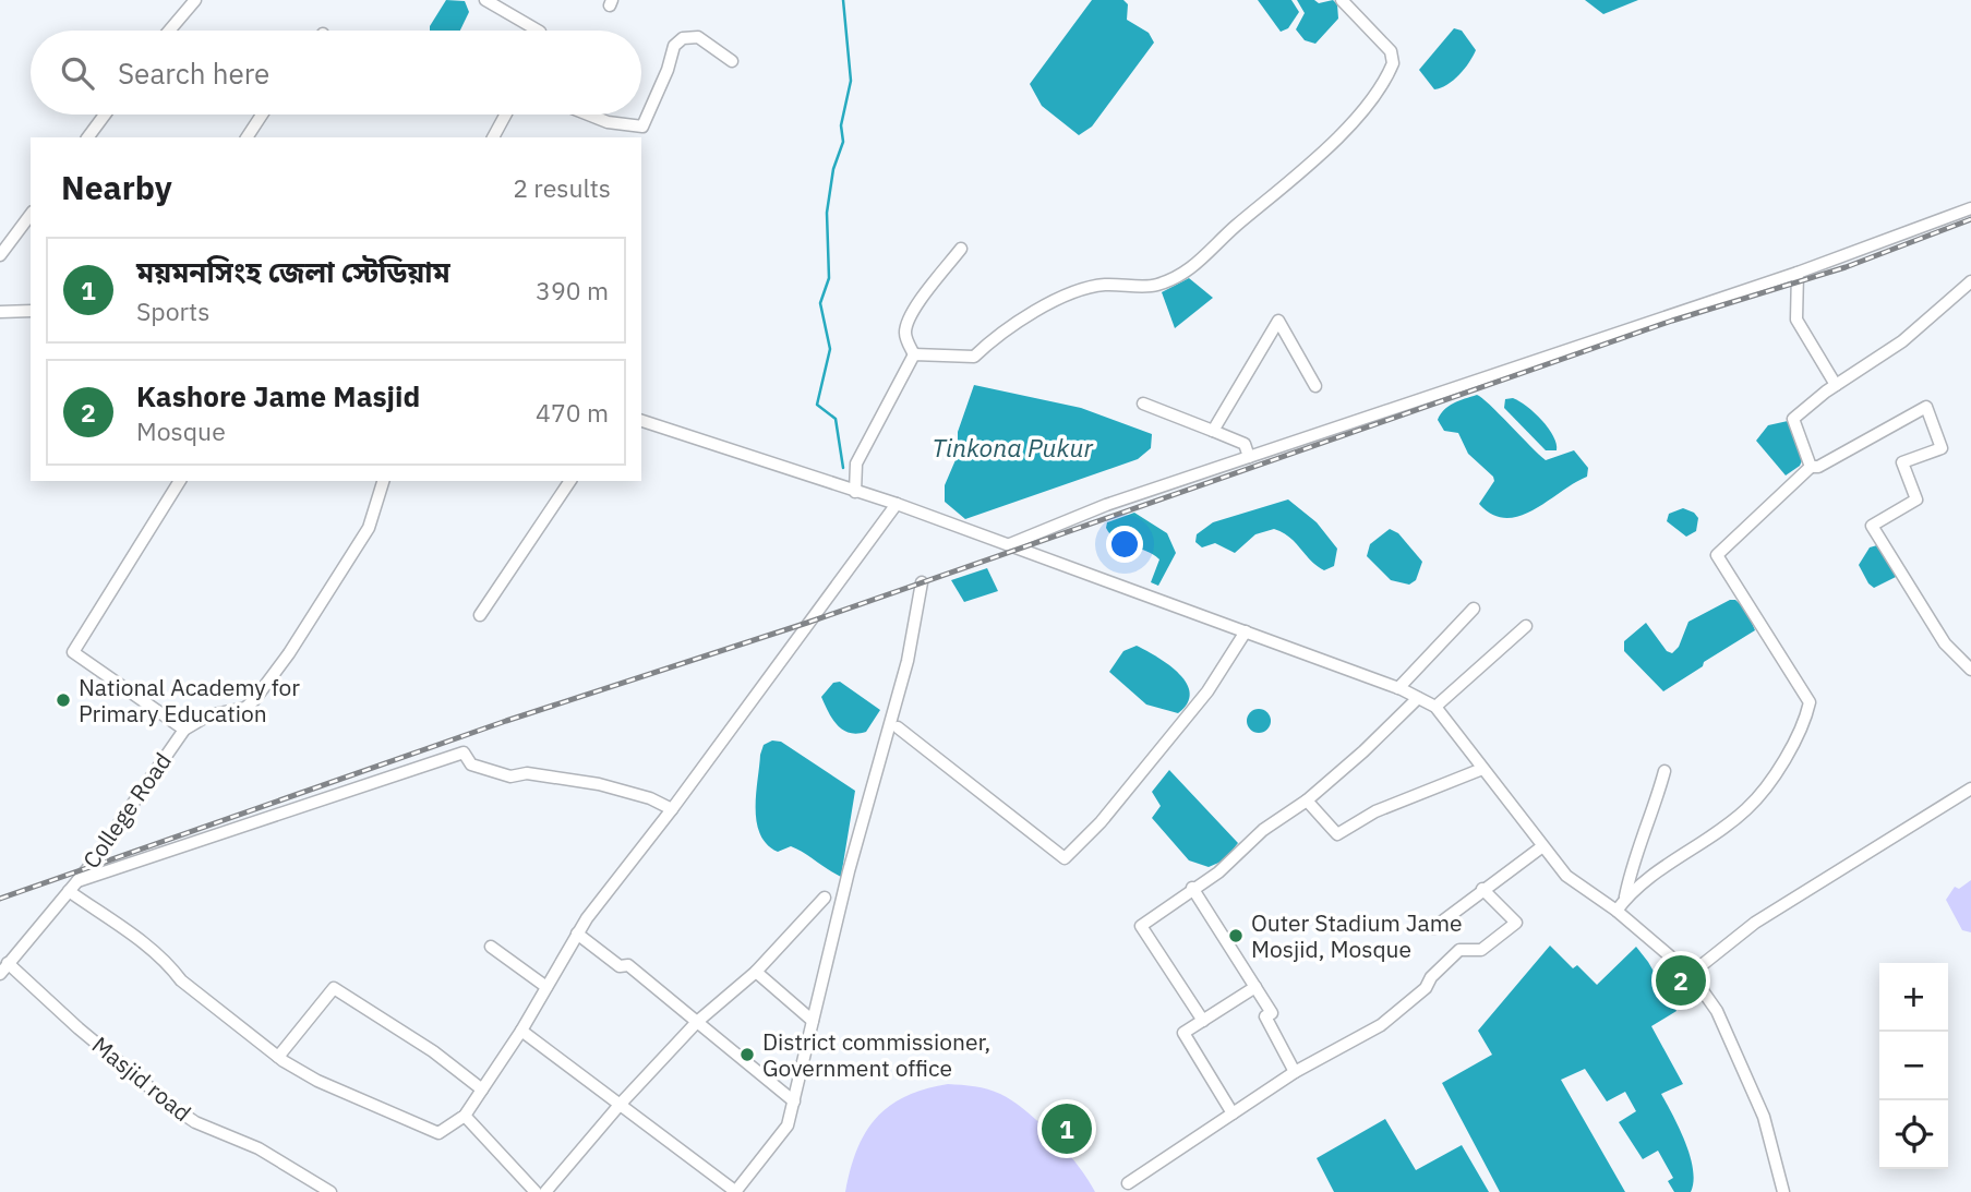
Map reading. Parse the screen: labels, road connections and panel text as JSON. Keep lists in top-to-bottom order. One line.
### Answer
{"streets":{"street":["College Road","Masjid road"]},"crossings":[["College Road","Masjid road"]],"water":["Tinkona Pukur"],"places":["National Academy for Primary Education","Outer Stadium Jame Mosjid, Mosque","District commissioner, Government office"],"page":{"search":"Search here","heading":["Nearby","2 results"],"list":[{"mark":"1","name":"ময়মনসিংহ জেলা স্টেডিয়াম","note":"Sports","value":"390 m"},{"mark":"2","name":"Kashore Jame Masjid","note":"Mosque","value":"470 m"}],"pins":["2","1"],"map_buttons":["+","−"]}}
